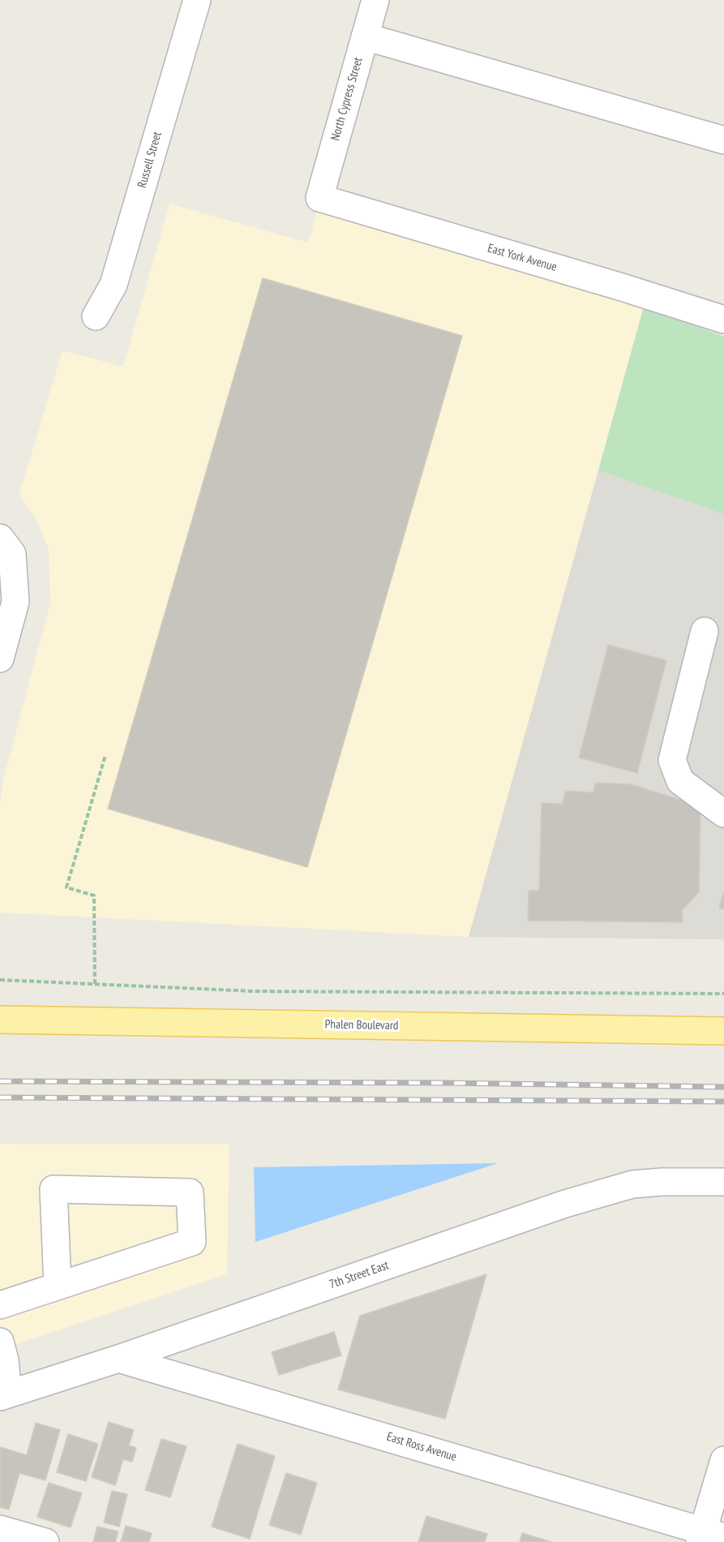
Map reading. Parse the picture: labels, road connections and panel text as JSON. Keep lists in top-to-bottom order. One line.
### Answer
{"streets":{"main road":["Phalen Boulevard"],"street":["North Cypress Street","Russell Street","East York Avenue","7th Street East","East Ross Avenue"]},"crossings":[["North Cypress Street","East York Avenue"],["7th Street East","East Ross Avenue"]]}
